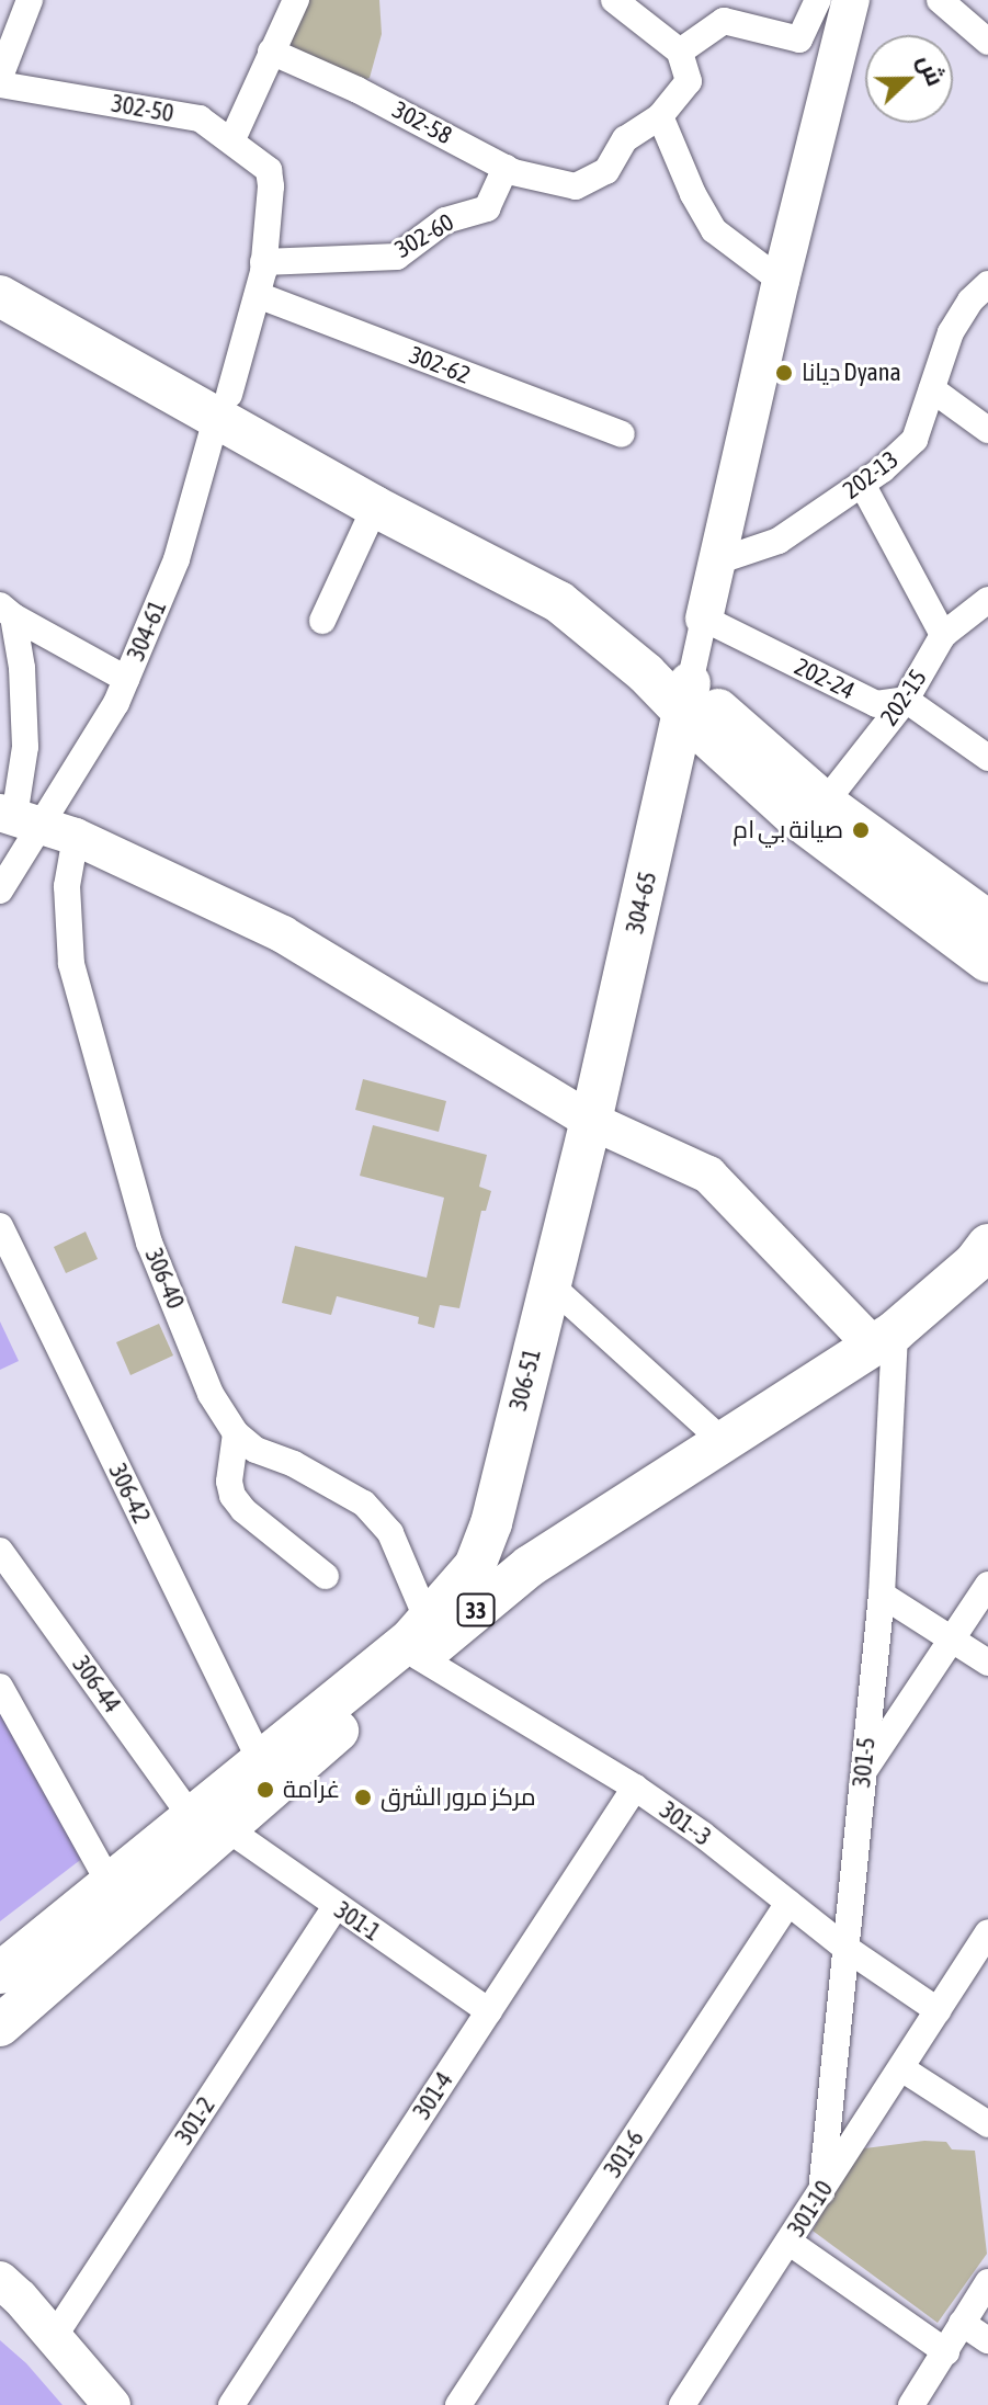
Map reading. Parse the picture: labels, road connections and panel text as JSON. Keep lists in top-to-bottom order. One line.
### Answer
{"streets":{"main road":["304-65","306-51","33"],"street":["302-50","302-58","302-60","302-62","202-13","304-61","202-24","202-15","306-40","306-42","306-44","301-5","301--3","301-1","301-4","301-2","301-6","301-10"]},"crossings":[["302-50","304-61"],["302-58","302-60"],["302-60","304-61"],["302-62","304-61"],["202-24","202-15"],["304-65","306-51"],["306-40","306-51"],["306-40","33"],["306-40","301--3"],["306-51","33"],["306-51","301--3"],["306-42","33"],["33","306-44"],["33","301-5"],["33","301--3"],["33","301-1"],["306-44","301-1"],["301-5","301--3"],["301-5","301-10"],["301--3","301-4"],["301--3","301-6"],["301--3","301-10"],["301-1","301-4"],["301-1","301-2"]],"places":["دیانا Dyana","صيانة بي ام","غرامة","مرکز مرور الشرق"],"north":"right"}
